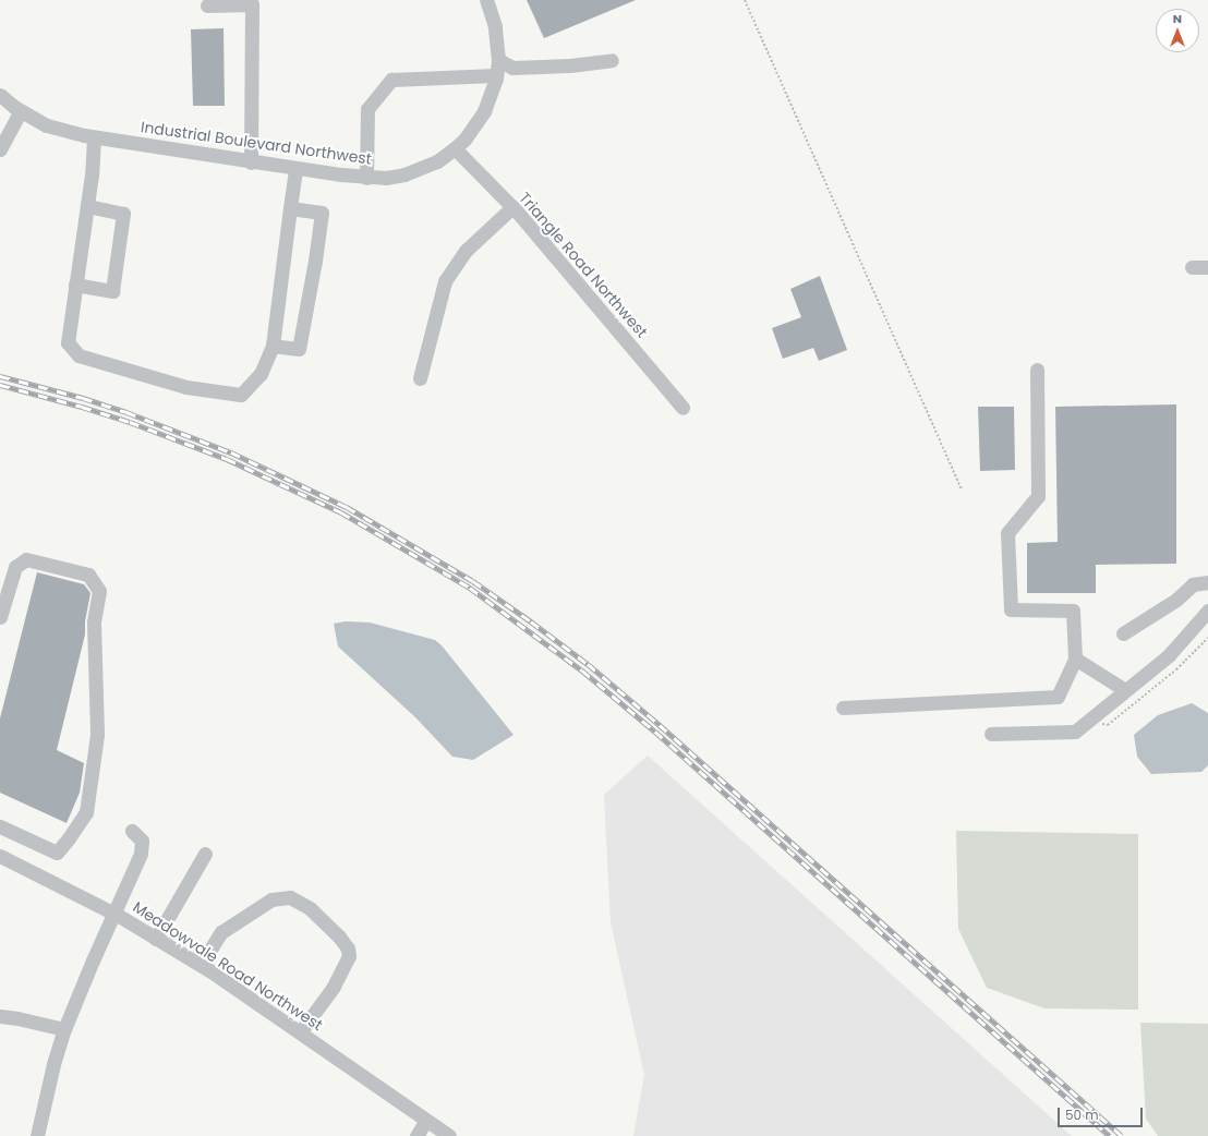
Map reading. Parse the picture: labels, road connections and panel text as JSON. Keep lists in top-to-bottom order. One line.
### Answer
{"streets":{"street":["Industrial Boulevard Northwest","Triangle Road Northwest","Meadowvale Road Northwest"]},"crossings":[["Industrial Boulevard Northwest","Triangle Road Northwest"]],"scale_bar":"50 m","north":"top"}
